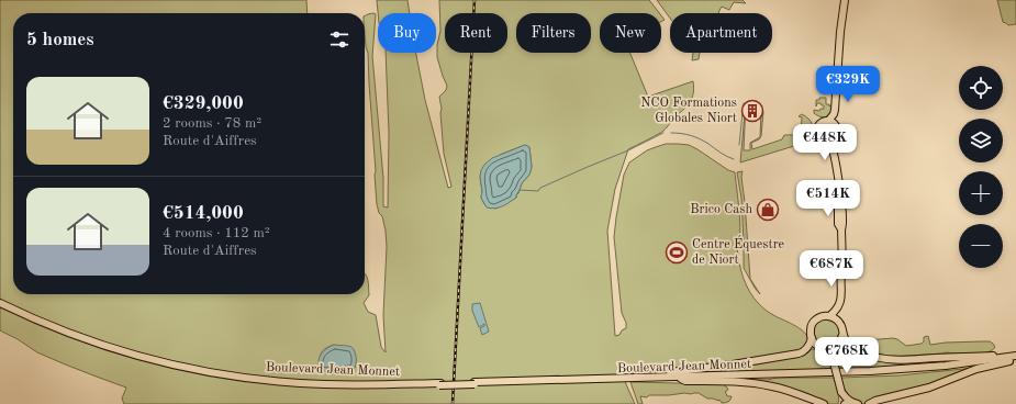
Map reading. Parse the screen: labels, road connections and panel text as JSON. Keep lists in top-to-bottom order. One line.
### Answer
{"streets":{"main road":["Boulevard Jean Monnet"]},"places":{"building":["NCO Formations Globales Niort"],"shop":["Brico Cash"],"sports":["Centre Équestre de Niort"]},"page":{"chip":["Buy","Rent","Filters","New","Apartment"],"heading":"5 homes","map_buttons":["+","−"],"price":["€329K","€448K","€514K","€687K","€768K"],"list":[{"name":"€329,000","note":"2 rooms · 78 m² · Route d'Aiffres"},{"name":"€514,000","note":"4 rooms · 112 m² · Route d'Aiffres"}]}}
